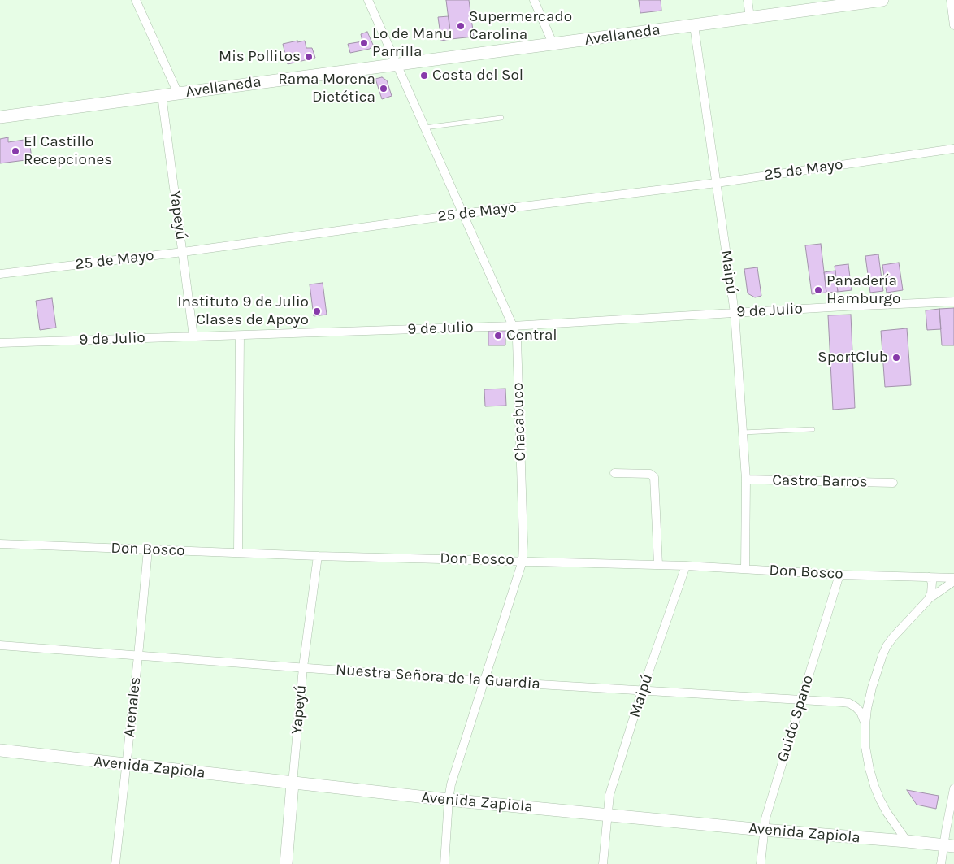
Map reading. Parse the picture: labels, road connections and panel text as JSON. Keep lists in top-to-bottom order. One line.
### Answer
{"streets":{"street":["Avellaneda","25 de Mayo","Yapeyú","Maipú","9 de Julio","Chacabuco","Castro Barros","Don Bosco","Nuestra Señora de la Guardia","Arenales","Guido Spano","Avenida Zapiola"]},"crossings":[["Avellaneda","Yapeyú"],["Avellaneda","Maipú"],["Avellaneda","Chacabuco"],["25 de Mayo","Yapeyú"],["25 de Mayo","Maipú"],["25 de Mayo","Chacabuco"],["Yapeyú","9 de Julio"],["Yapeyú","Don Bosco"],["Yapeyú","Nuestra Señora de la Guardia"],["Yapeyú","Avenida Zapiola"],["Maipú","9 de Julio"],["Maipú","Castro Barros"],["Maipú","Don Bosco"],["Maipú","Nuestra Señora de la Guardia"],["Maipú","Avenida Zapiola"],["9 de Julio","Chacabuco"],["Chacabuco","Don Bosco"],["Chacabuco","Nuestra Señora de la Guardia"],["Chacabuco","Avenida Zapiola"],["Don Bosco","Arenales"],["Don Bosco","Guido Spano"],["Nuestra Señora de la Guardia","Arenales"],["Nuestra Señora de la Guardia","Guido Spano"],["Arenales","Avenida Zapiola"],["Guido Spano","Avenida Zapiola"]],"places":["Supermercado Carolina","Lo de Manu Parrilla","Mis Pollitos","Costa del Sol","Rama Morena Dietética","El Castillo Recepciones","Panadería Hamburgo","Instituto 9 de Julio Clases de Apoyo","Central","SportClub"]}
